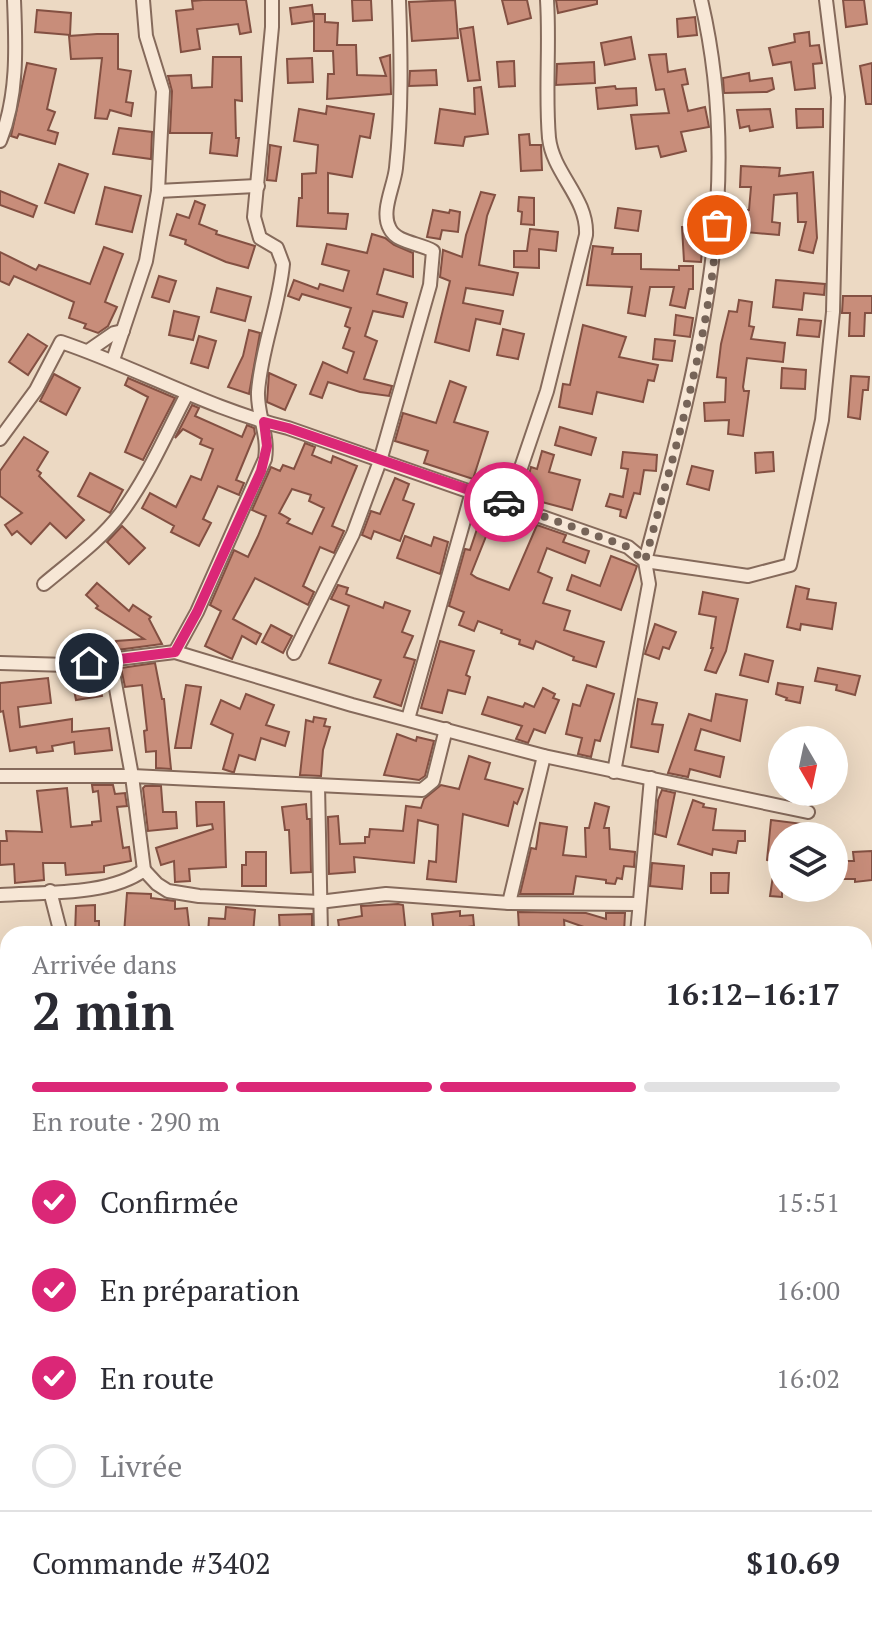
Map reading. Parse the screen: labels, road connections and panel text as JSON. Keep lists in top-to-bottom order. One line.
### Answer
{"north":"bottom","page":{"heading":["2 min","Arrivée dans","16:12–16:17"],"panel":["Commande #3402","$10.69"],"bar":"En route · 290 m","list":[["Confirmée","15:51"],["En préparation","16:00"],["En route","16:02"],"Livrée"]}}
